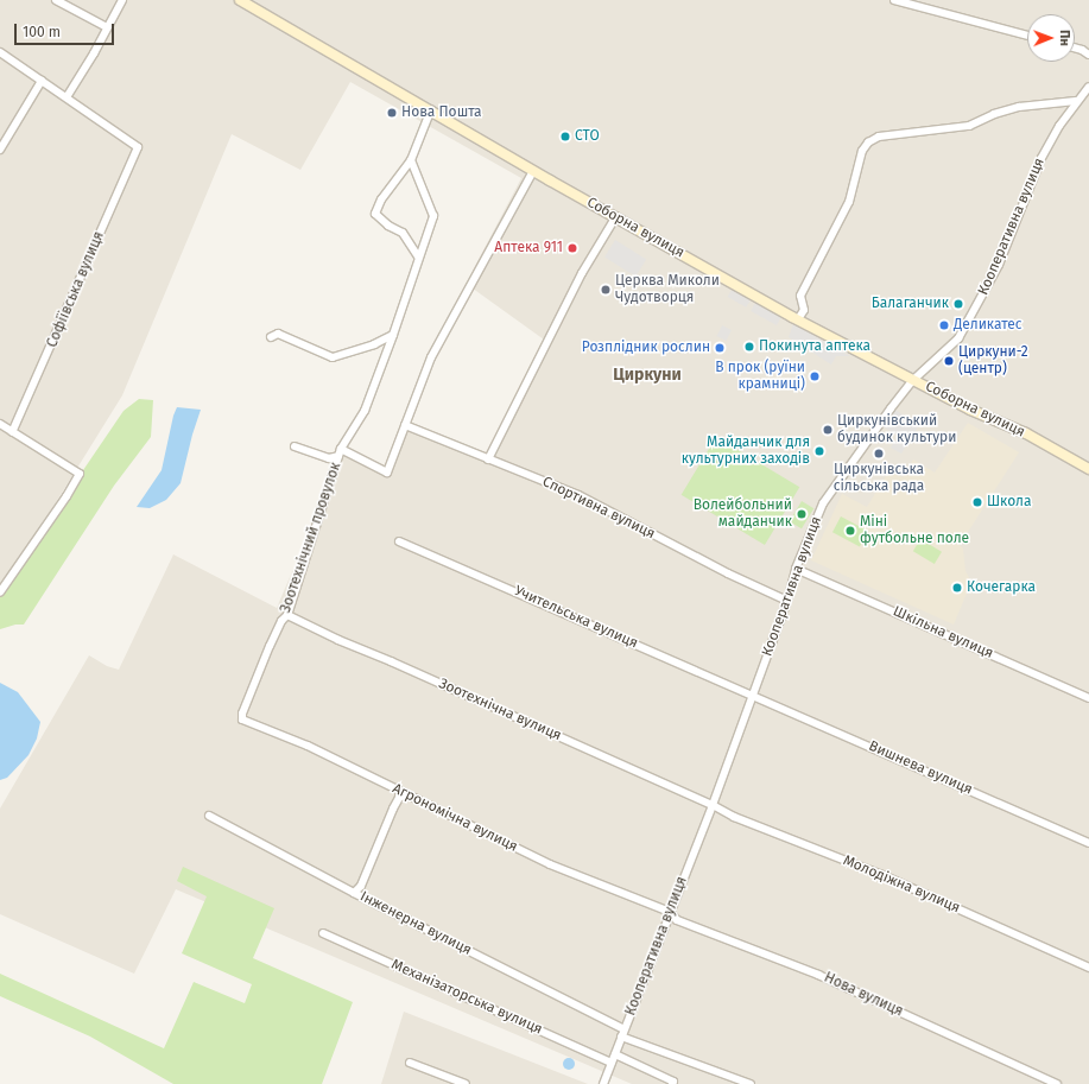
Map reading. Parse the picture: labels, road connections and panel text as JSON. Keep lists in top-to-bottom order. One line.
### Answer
{"streets":{"street":["Кооперативна вулиця","Соборна вулиця","Софіївська вулиця","Спортивна вулиця","Зоотехнічний провулок","Учительська вулиця","Шкільна вулиця","Зоотехнічна вулиця","Вишнева вулиця","Агрономічна вулиця","Молодіжна вулиця","Інженерна вулиця","Нова вулиця","Механізаторська вулиця"]},"crossings":[["Кооперативна вулиця","Соборна вулиця"],["Кооперативна вулиця","Спортивна вулиця"],["Кооперативна вулиця","Учительська вулиця"],["Кооперативна вулиця","Шкільна вулиця"],["Кооперативна вулиця","Зоотехнічна вулиця"],["Кооперативна вулиця","Вишнева вулиця"],["Кооперативна вулиця","Агрономічна вулиця"],["Кооперативна вулиця","Молодіжна вулиця"],["Кооперативна вулиця","Інженерна вулиця"],["Кооперативна вулиця","Нова вулиця"],["Кооперативна вулиця","Механізаторська вулиця"],["Соборна вулиця","Зоотехнічний провулок"],["Спортивна вулиця","Зоотехнічний провулок"],["Зоотехнічний провулок","Зоотехнічна вулиця"],["Зоотехнічний провулок","Агрономічна вулиця"],["Учительська вулиця","Вишнева вулиця"],["Зоотехнічна вулиця","Молодіжна вулиця"],["Агрономічна вулиця","Нова вулиця"]],"districts":["Циркуни"],"places":["Нова Пошта","СТО","Аптека 911","Церква Миколи Чудотворця","Балаганчик","Деликатес","Покинута аптека","Розплідник рослин","Циркуни-2 (центр)","В прок (руїни крамниці)","Циркунівський будинок культури","Майданчик для культурних заходів","Циркунівська сільська рада","Школа","Волейбольний майданчик","Міні футбольне поле","Кочегарка"],"scale_bar":"100 m","north":"right"}
